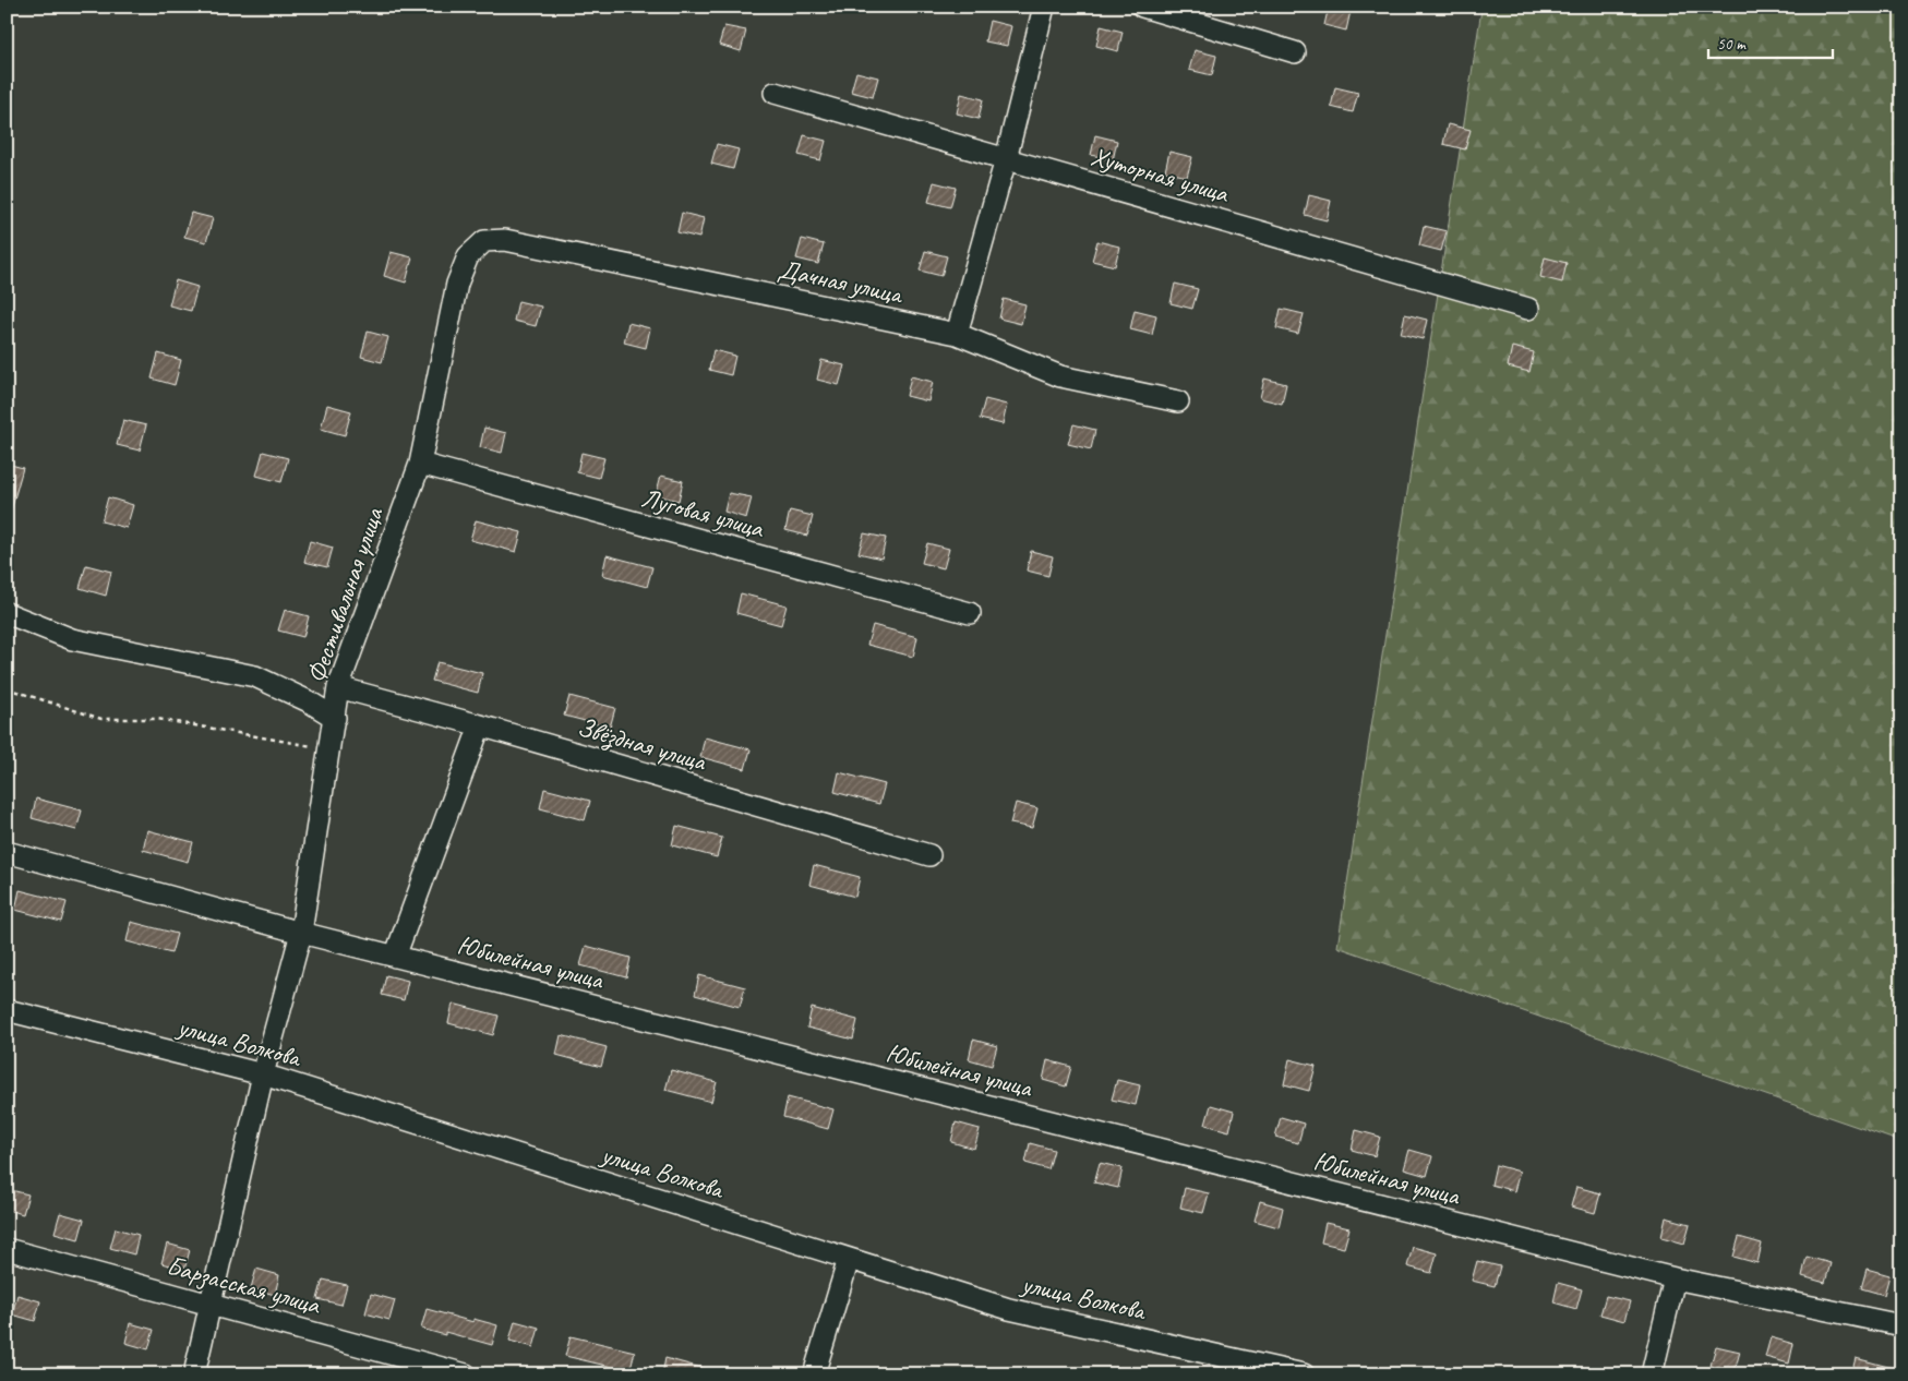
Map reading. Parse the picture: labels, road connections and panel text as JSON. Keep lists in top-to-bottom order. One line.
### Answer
{"streets":{"street":["Хуторная улица","Дачная улица","Луговая улица","Фестивальная улица","Звёздная улица","Юбилейная улица","улица Волкова","Барзасская улица"]},"crossings":[["Дачная улица","Фестивальная улица"],["Луговая улица","Фестивальная улица"],["Фестивальная улица","Звёздная улица"],["Фестивальная улица","Юбилейная улица"],["Фестивальная улица","улица Волкова"],["Фестивальная улица","Барзасская улица"]],"scale_bar":"50 m"}
